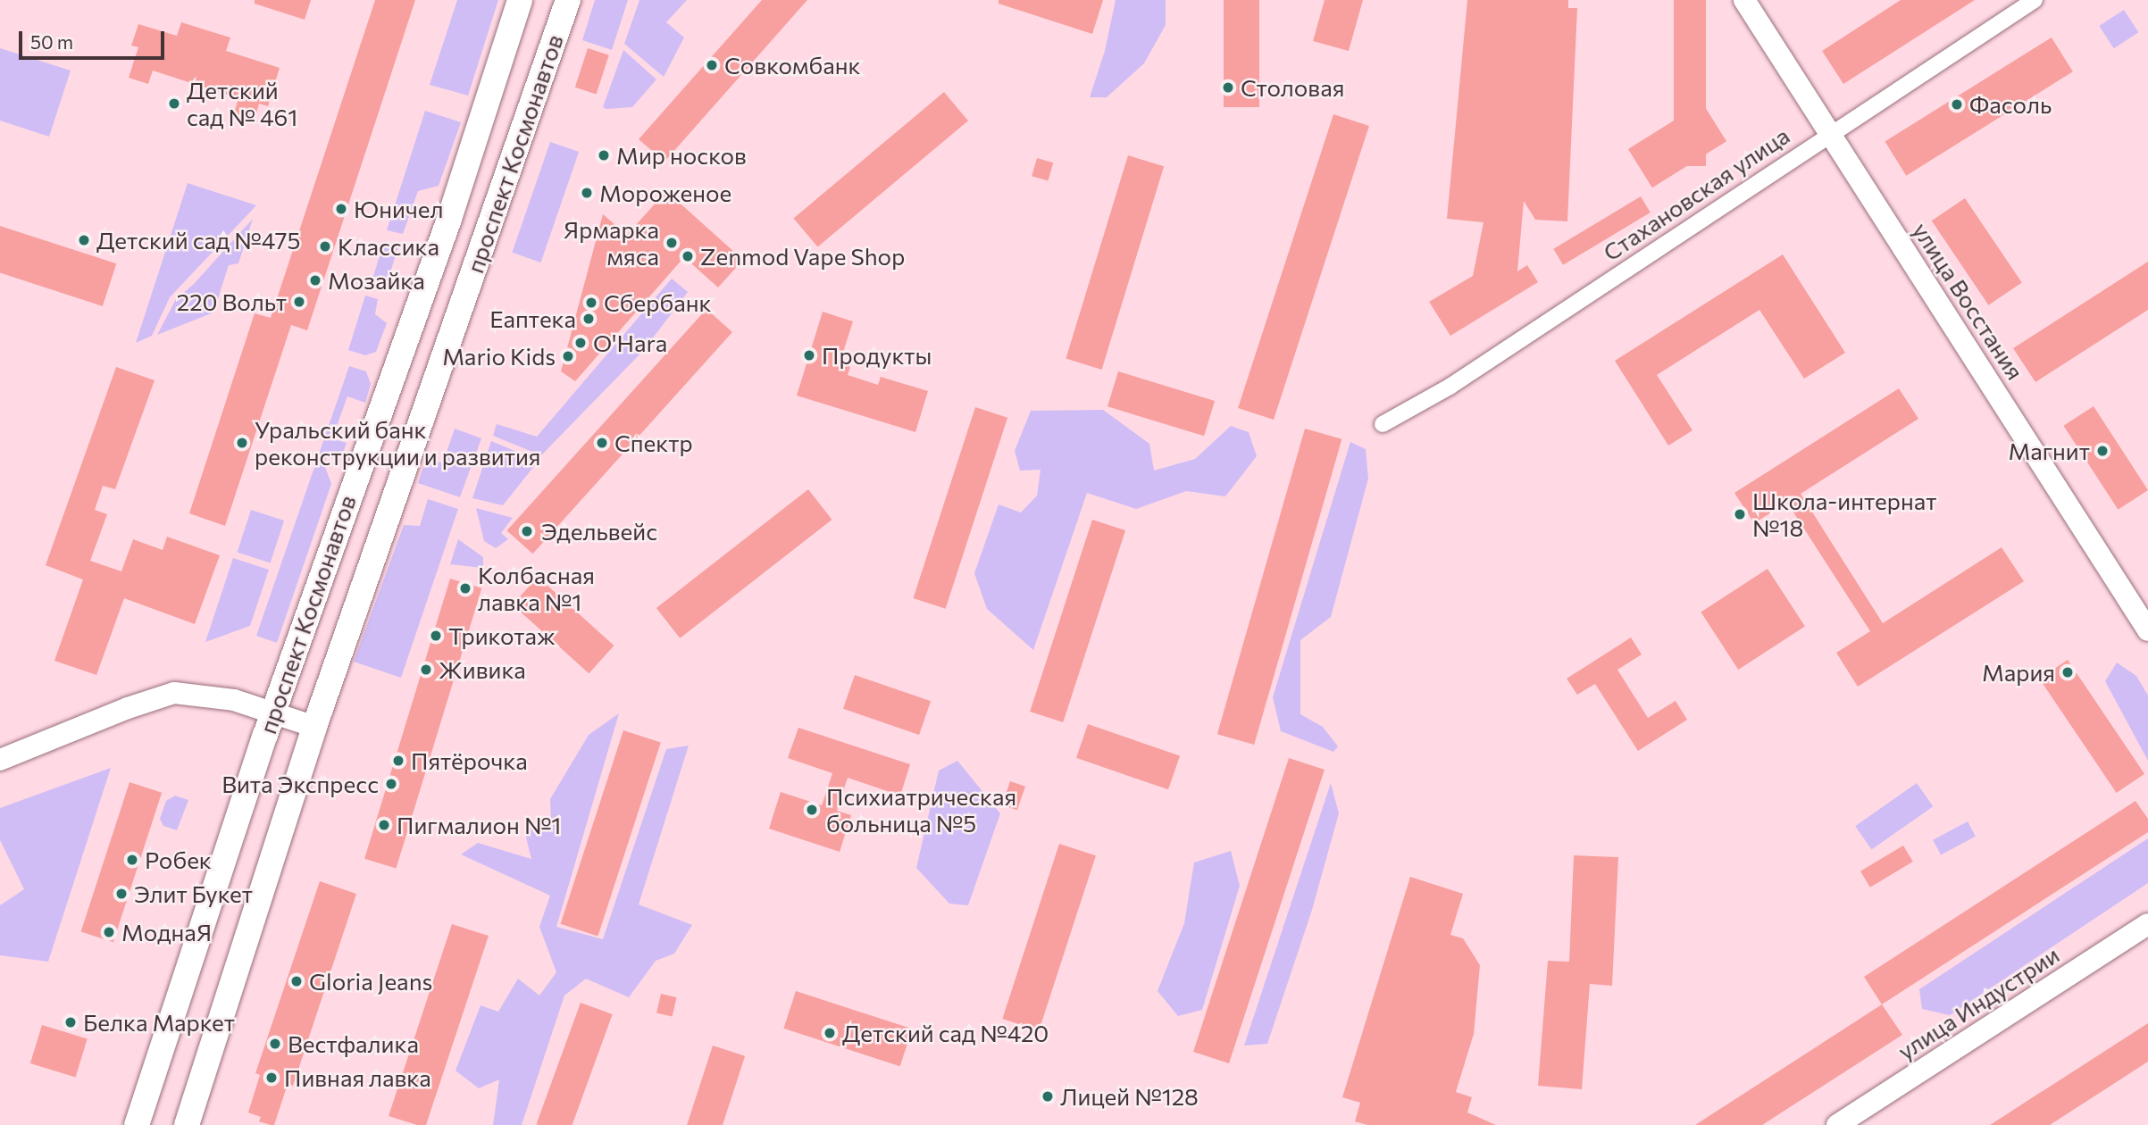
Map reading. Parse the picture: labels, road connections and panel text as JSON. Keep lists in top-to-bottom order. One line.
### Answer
{"streets":{"main road":["проспект Космонавтов","улица Восстания","улица Индустрии"],"street":["Стахановская улица"]},"crossings":[["Стахановская улица","улица Восстания"]],"places":["Совкомбанк","Столовая","Детский сад № 461","Фасоль","Мир носков","Мороженое","Юничел","Детский сад №475","Ярмарка мяса","Классика","Zenmod Vape Shop","Мозайка","220 Вольт","Сбербанк","Еаптека","O'Hara","Продукты","Mario Kids","Уральский банк реконструкции и развития","Спектр","Магнит","Школа-интернат №18","Эдельвейс","Колбасная лавка №1","Трикотаж","Живика","Мария","Пятёрочка","Вита Экспресс","Психиатрическая больница №5","Пигмалион №1","Робек","Элит Букет","МоднаЯ","Gloria Jeans","Белка Маркет","Детский сад №420","Вестфалика","Пивная лавка","Лицей №128"],"scale_bar":"50 m"}
